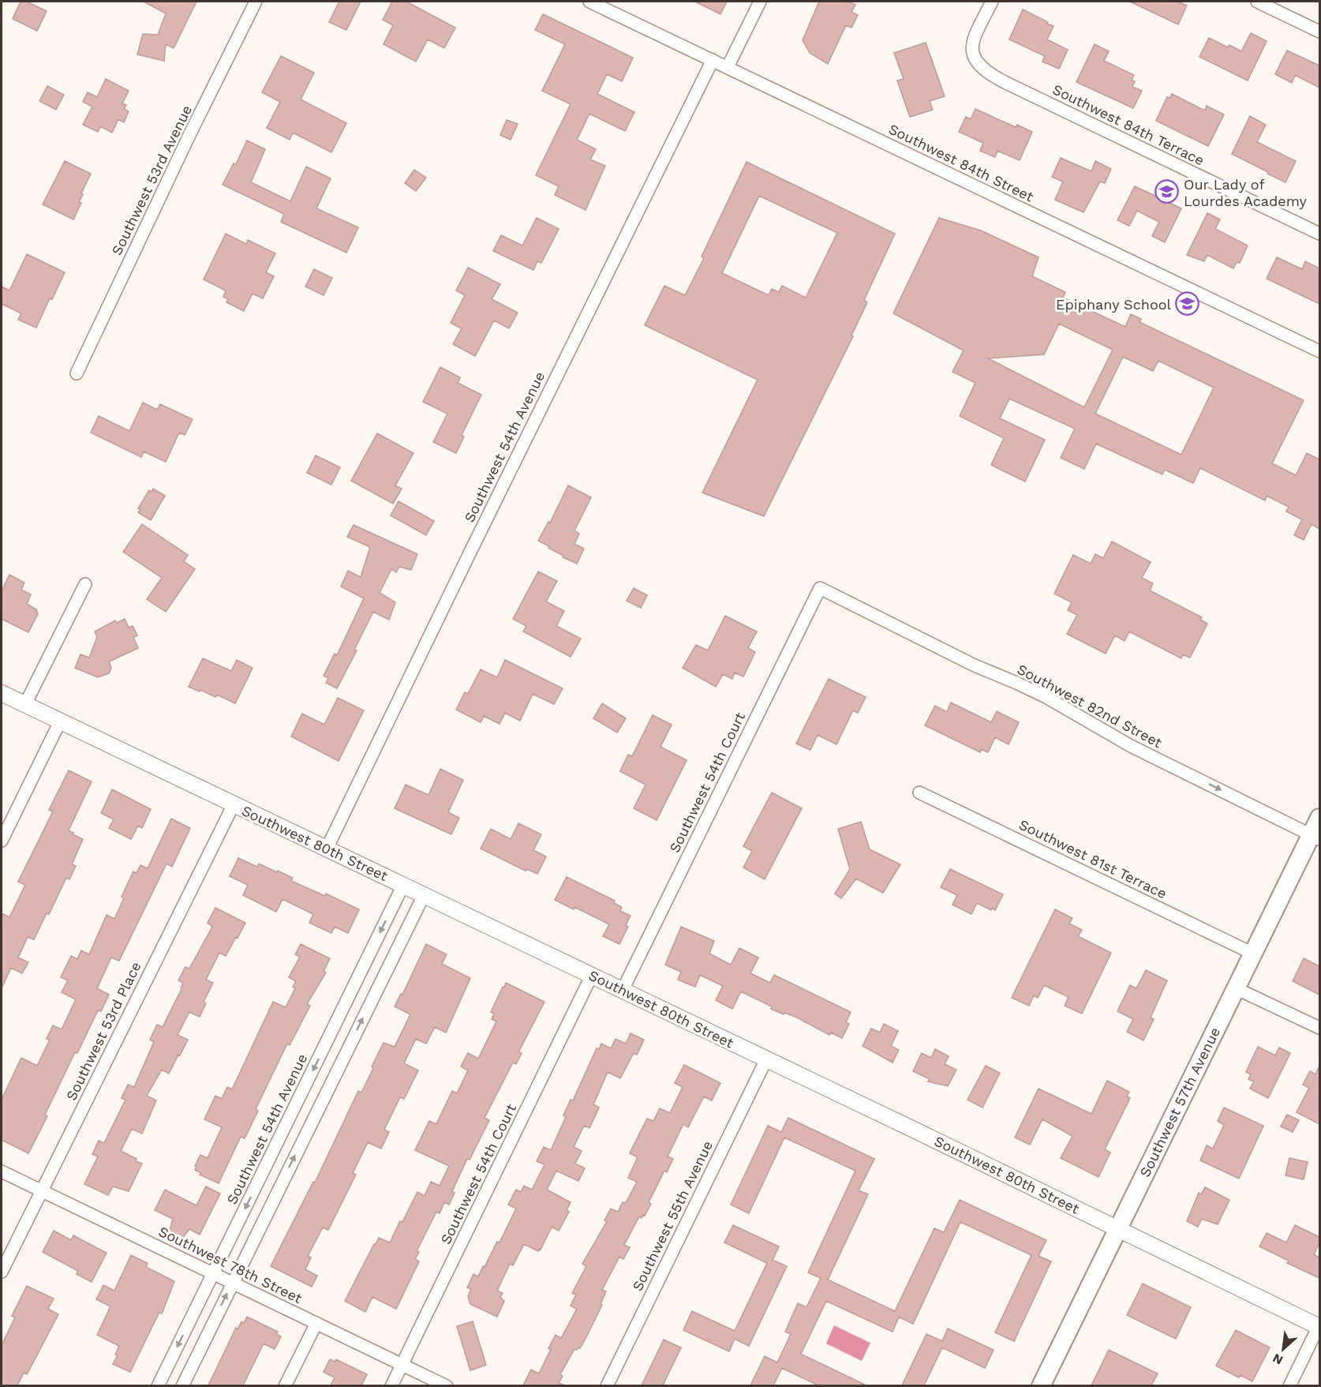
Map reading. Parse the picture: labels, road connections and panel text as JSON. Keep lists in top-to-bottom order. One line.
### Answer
{"streets":{"main road":["Southwest 57th Avenue"],"street":["Southwest 84th Terrace","Southwest 84th Street","Southwest 53rd Avenue","Southwest 54th Avenue","Southwest 82nd Street","Southwest 54th Court","Southwest 80th Street","Southwest 81st Terrace","Southwest 53rd Place","Southwest 55th Avenue","Southwest 78th Street"]},"crossings":[["Southwest 84th Street","Southwest 54th Avenue"],["Southwest 54th Avenue","Southwest 80th Street"],["Southwest 54th Avenue","Southwest 78th Street"],["Southwest 82nd Street","Southwest 54th Court"],["Southwest 82nd Street","Southwest 57th Avenue"],["Southwest 54th Court","Southwest 80th Street"],["Southwest 54th Court","Southwest 78th Street"],["Southwest 80th Street","Southwest 53rd Place"],["Southwest 80th Street","Southwest 57th Avenue"],["Southwest 80th Street","Southwest 55th Avenue"],["Southwest 81st Terrace","Southwest 57th Avenue"],["Southwest 53rd Place","Southwest 78th Street"]],"one_way":["Southwest 82nd Street"],"places":{"school or university":["Our Lady of Lourdes Academy","Epiphany School"]},"north":"bottom left"}
